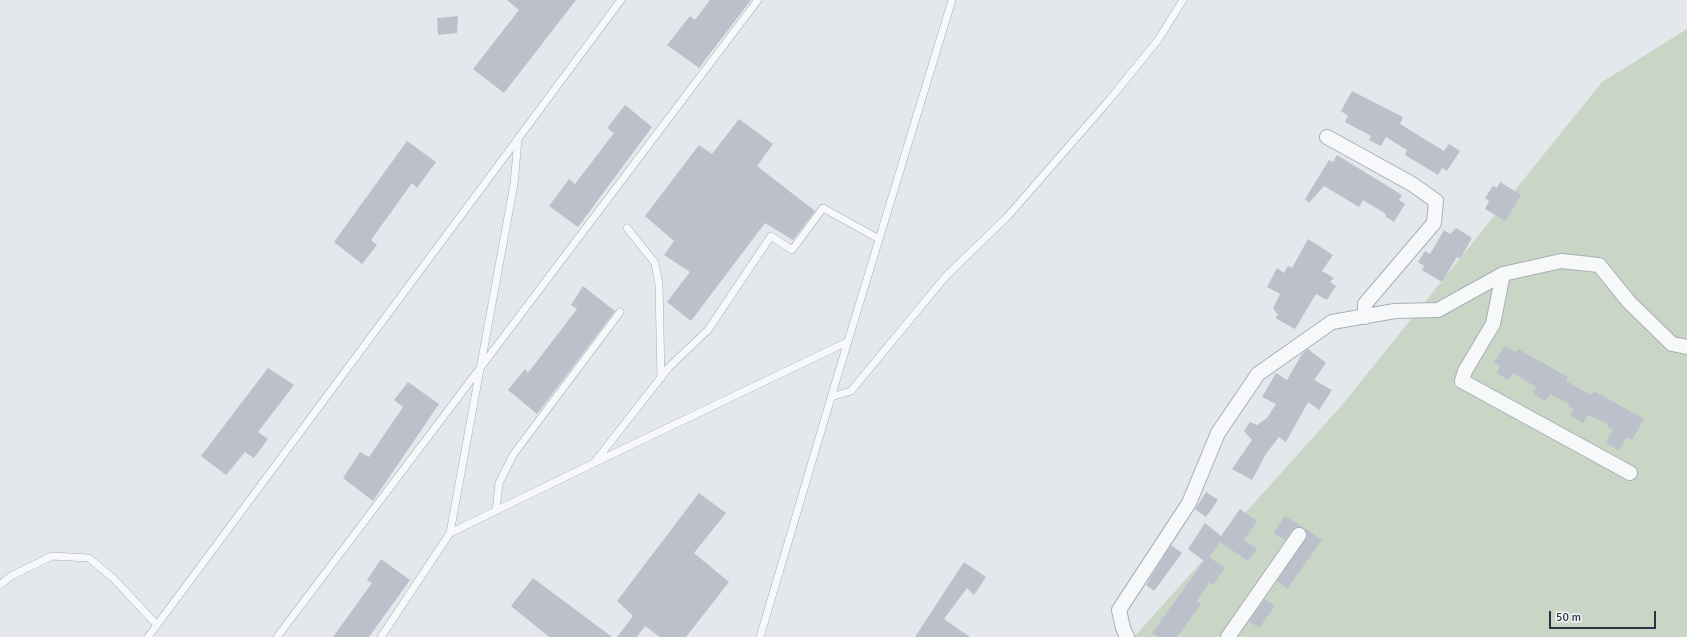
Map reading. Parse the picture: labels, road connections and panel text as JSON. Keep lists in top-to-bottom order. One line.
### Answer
{"scale_bar":"50 m"}
